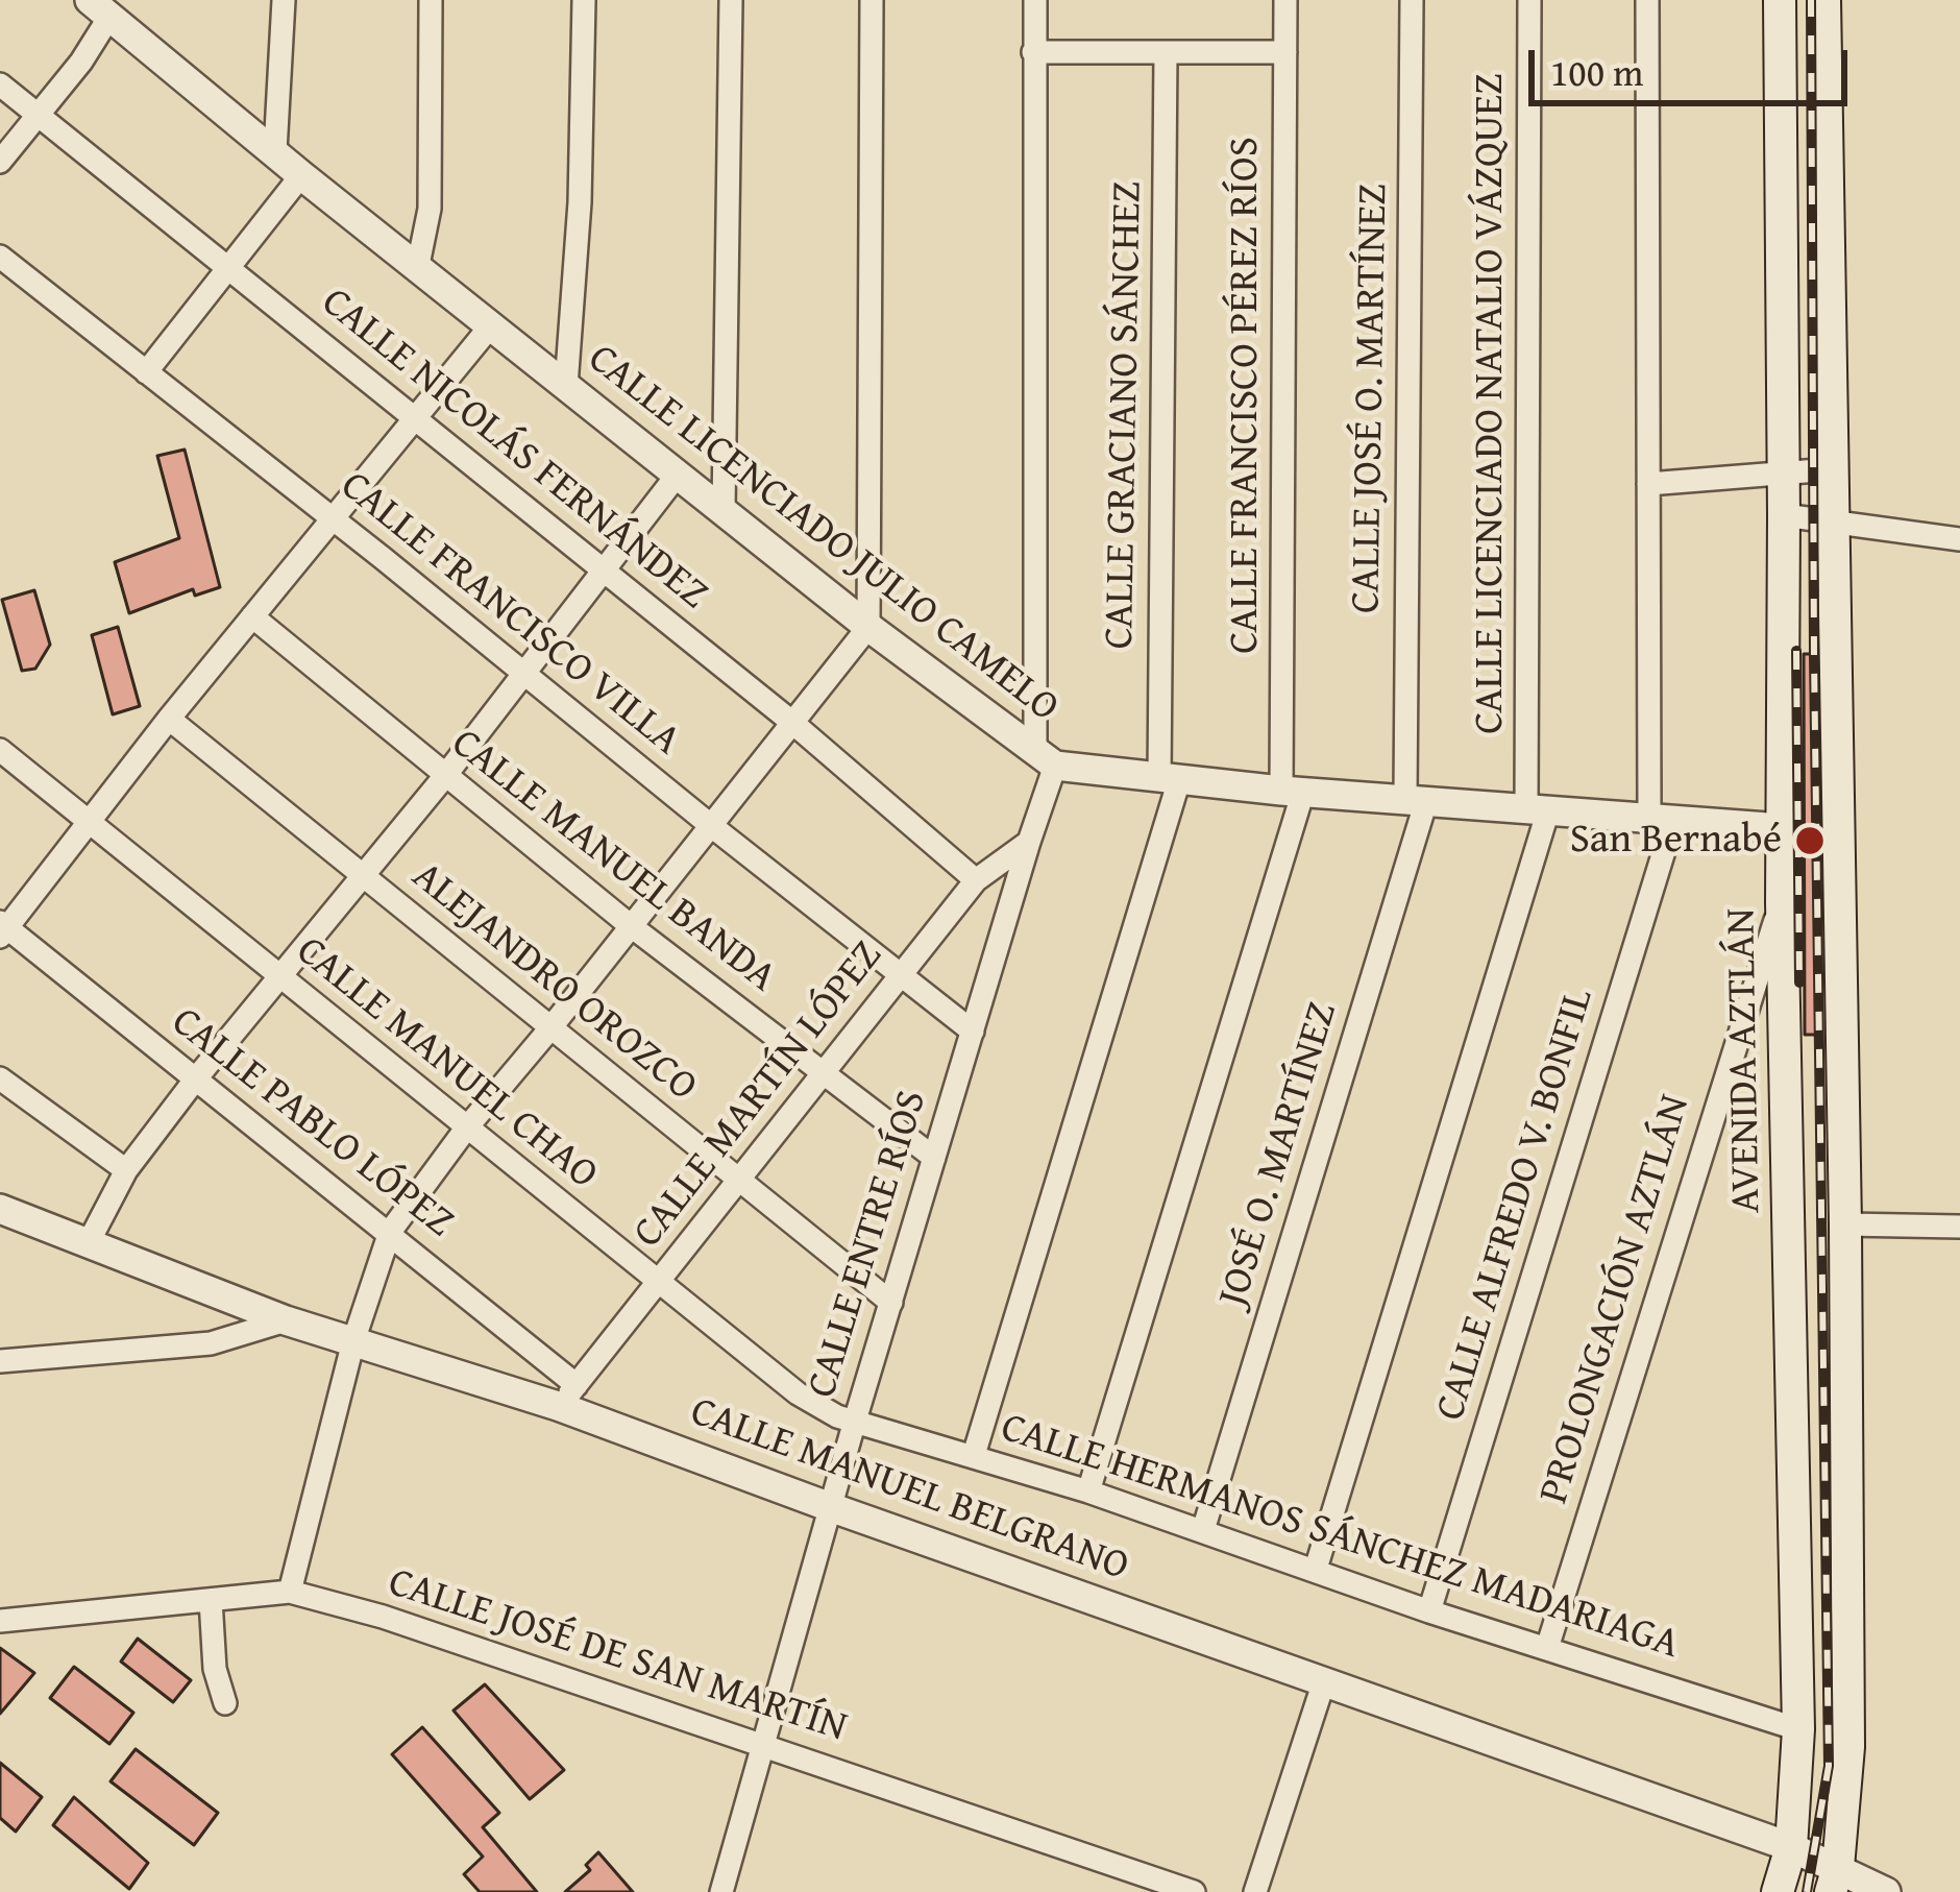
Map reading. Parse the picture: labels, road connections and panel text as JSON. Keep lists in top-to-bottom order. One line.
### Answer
{"streets":{"main road":["AVENIDA AZTLÁN"],"street":["CALLE FRANCISCO PÉREZ RÍOS","CALLE JOSÉ O. MARTÍNEZ","CALLE LICENCIADO NATALIO VÁZQUEZ","CALLE GRACIANO SÁNCHEZ","CALLE NICOLÁS FERNÁNDEZ","CALLE LICENCIADO JULIO CAMELO","CALLE FRANCISCO VILLA","CALLE MANUEL BANDA","ALEJANDRO OROZCO","CALLE MANUEL CHAO","CALLE MARTÍN LÓPEZ","CALLE PABLO LÓPEZ","JOSÉ O. MARTÍNEZ","CALLE ALFREDO V. BONFIL","CALLE ENTRE RÍOS","PROLONGACIÓN AZTLÁN","CALLE MANUEL BELGRANO","CALLE HERMANOS SÁNCHEZ MADARIAGA","CALLE JOSÉ DE SAN MARTÍN"]},"crossings":[["CALLE FRANCISCO PÉREZ RÍOS","CALLE LICENCIADO JULIO CAMELO"],["CALLE FRANCISCO PÉREZ RÍOS","CALLE HERMANOS SÁNCHEZ MADARIAGA"],["CALLE JOSÉ O. MARTÍNEZ","CALLE LICENCIADO JULIO CAMELO"],["CALLE JOSÉ O. MARTÍNEZ","JOSÉ O. MARTÍNEZ"],["CALLE LICENCIADO NATALIO VÁZQUEZ","CALLE LICENCIADO JULIO CAMELO"],["CALLE LICENCIADO NATALIO VÁZQUEZ","CALLE HERMANOS SÁNCHEZ MADARIAGA"],["CALLE GRACIANO SÁNCHEZ","CALLE LICENCIADO JULIO CAMELO"],["CALLE GRACIANO SÁNCHEZ","CALLE HERMANOS SÁNCHEZ MADARIAGA"],["CALLE NICOLÁS FERNÁNDEZ","CALLE MARTÍN LÓPEZ"],["CALLE LICENCIADO JULIO CAMELO","AVENIDA AZTLÁN"],["CALLE LICENCIADO JULIO CAMELO","JOSÉ O. MARTÍNEZ"],["CALLE LICENCIADO JULIO CAMELO","CALLE ALFREDO V. BONFIL"],["CALLE LICENCIADO JULIO CAMELO","CALLE ENTRE RÍOS"],["CALLE FRANCISCO VILLA","CALLE MARTÍN LÓPEZ"],["CALLE FRANCISCO VILLA","CALLE ENTRE RÍOS"],["CALLE MANUEL BANDA","CALLE MARTÍN LÓPEZ"],["CALLE MANUEL BANDA","CALLE ENTRE RÍOS"],["ALEJANDRO OROZCO","CALLE MARTÍN LÓPEZ"],["ALEJANDRO OROZCO","CALLE ENTRE RÍOS"],["AVENIDA AZTLÁN","PROLONGACIÓN AZTLÁN"],["AVENIDA AZTLÁN","CALLE MANUEL BELGRANO"],["AVENIDA AZTLÁN","CALLE HERMANOS SÁNCHEZ MADARIAGA"],["CALLE MANUEL CHAO","CALLE MARTÍN LÓPEZ"],["CALLE MANUEL CHAO","CALLE ENTRE RÍOS"],["CALLE MANUEL CHAO","CALLE HERMANOS SÁNCHEZ MADARIAGA"],["CALLE MARTÍN LÓPEZ","CALLE PABLO LÓPEZ"],["CALLE MARTÍN LÓPEZ","CALLE ENTRE RÍOS"],["CALLE MARTÍN LÓPEZ","CALLE MANUEL BELGRANO"],["CALLE PABLO LÓPEZ","CALLE MANUEL BELGRANO"],["JOSÉ O. MARTÍNEZ","CALLE HERMANOS SÁNCHEZ MADARIAGA"],["CALLE ALFREDO V. BONFIL","CALLE HERMANOS SÁNCHEZ MADARIAGA"],["CALLE ENTRE RÍOS","CALLE MANUEL BELGRANO"],["CALLE ENTRE RÍOS","CALLE HERMANOS SÁNCHEZ MADARIAGA"],["CALLE ENTRE RÍOS","CALLE JOSÉ DE SAN MARTÍN"],["PROLONGACIÓN AZTLÁN","CALLE HERMANOS SÁNCHEZ MADARIAGA"]],"places":["San Bernabé"],"scale_bar":"100 m"}
